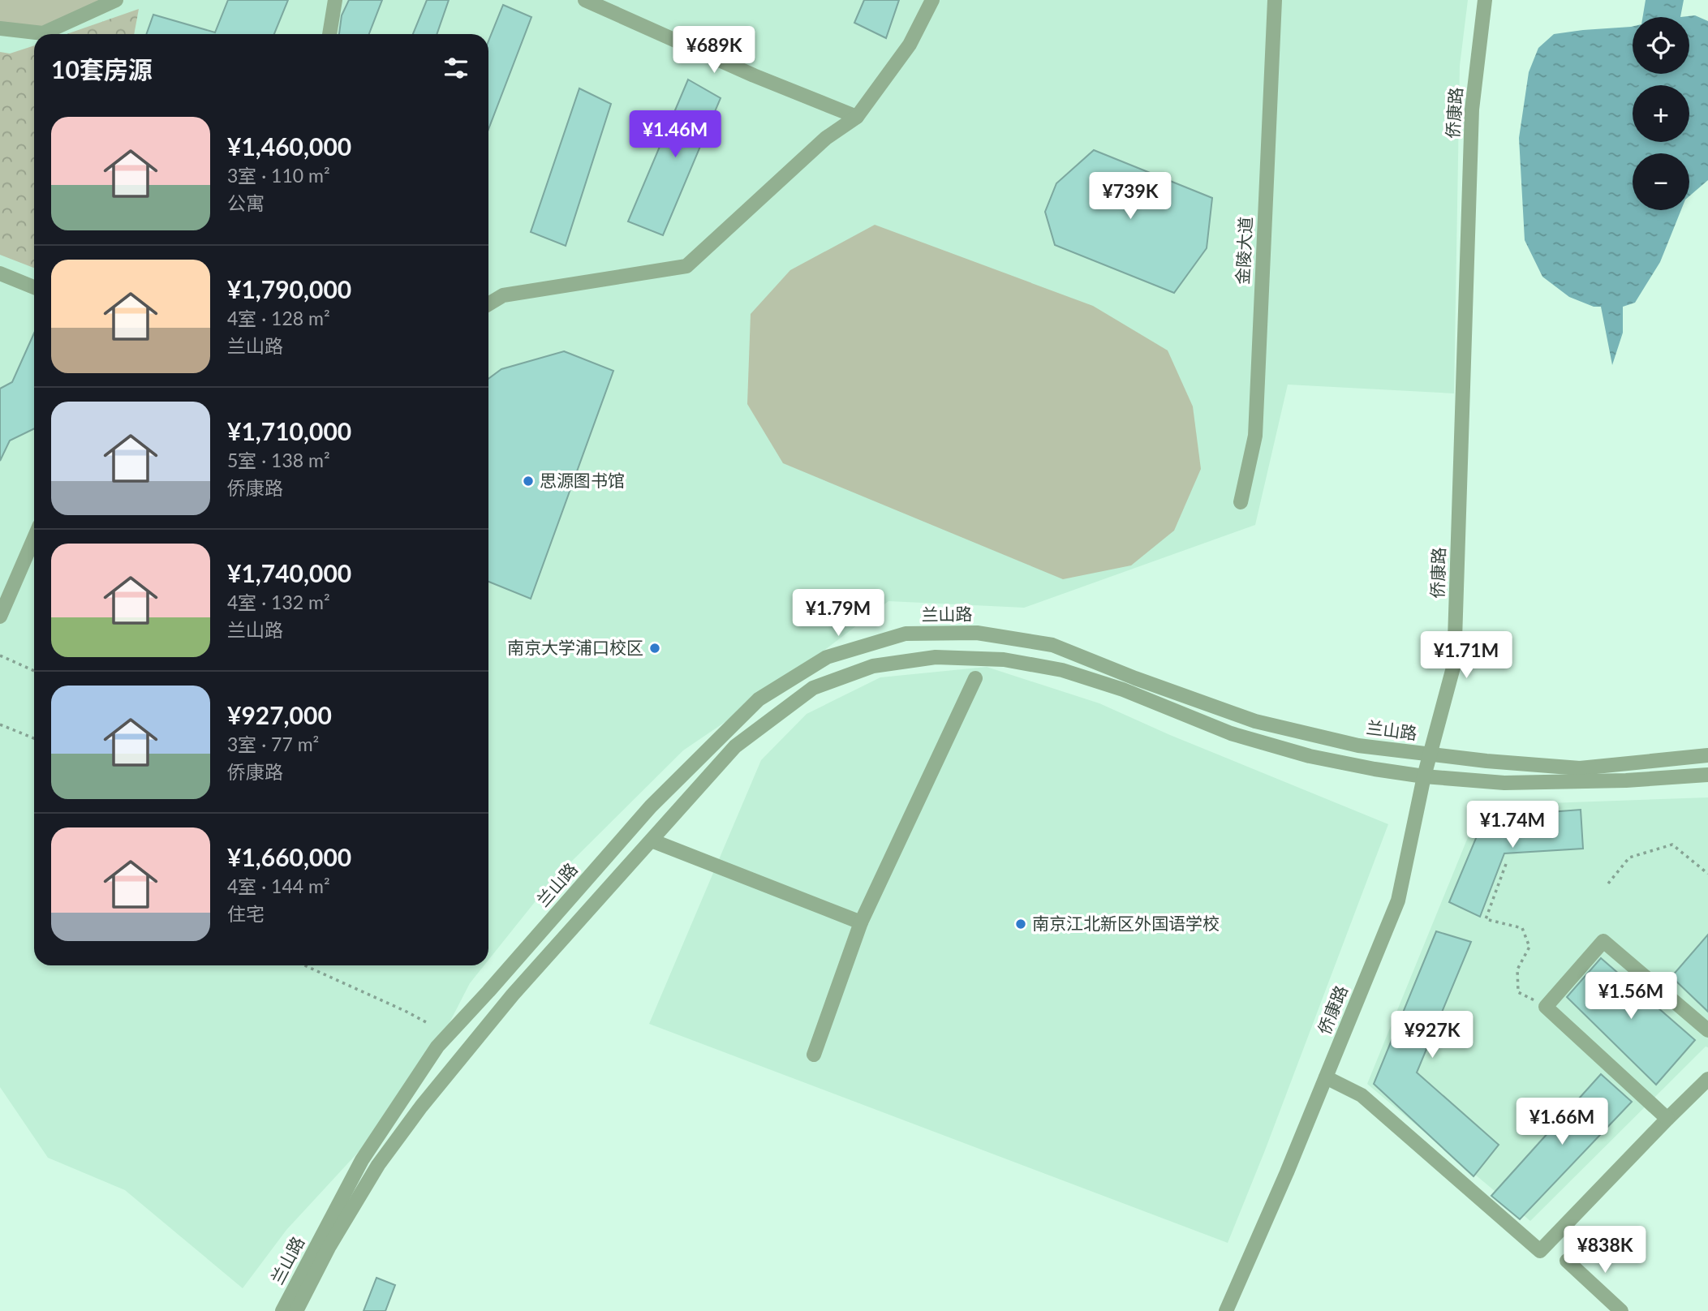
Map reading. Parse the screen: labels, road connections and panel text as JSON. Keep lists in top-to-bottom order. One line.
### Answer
{"streets":{"street":["侨康路","金陵大道","兰山路"]},"crossings":[["侨康路","兰山路"]],"places":["思源图书馆","南京大学浦口校区","南京江北新区外国语学校"],"page":{"map_buttons":["+","−"],"price":["¥689K","¥1.46M","¥739K","¥1.79M","¥1.71M","¥1.74M","¥1.56M","¥927K","¥1.66M","¥838K"],"heading":"10套房源","list":[{"name":"¥1,460,000","note":"3室 · 110 m² · 公寓"},{"name":"¥1,790,000","note":"4室 · 128 m² · 兰山路"},{"name":"¥1,710,000","note":"5室 · 138 m² · 侨康路"},{"name":"¥1,740,000","note":"4室 · 132 m² · 兰山路"},{"name":"¥927,000","note":"3室 · 77 m² · 侨康路"},{"name":"¥1,660,000","note":"4室 · 144 m² · 住宅"}]}}
